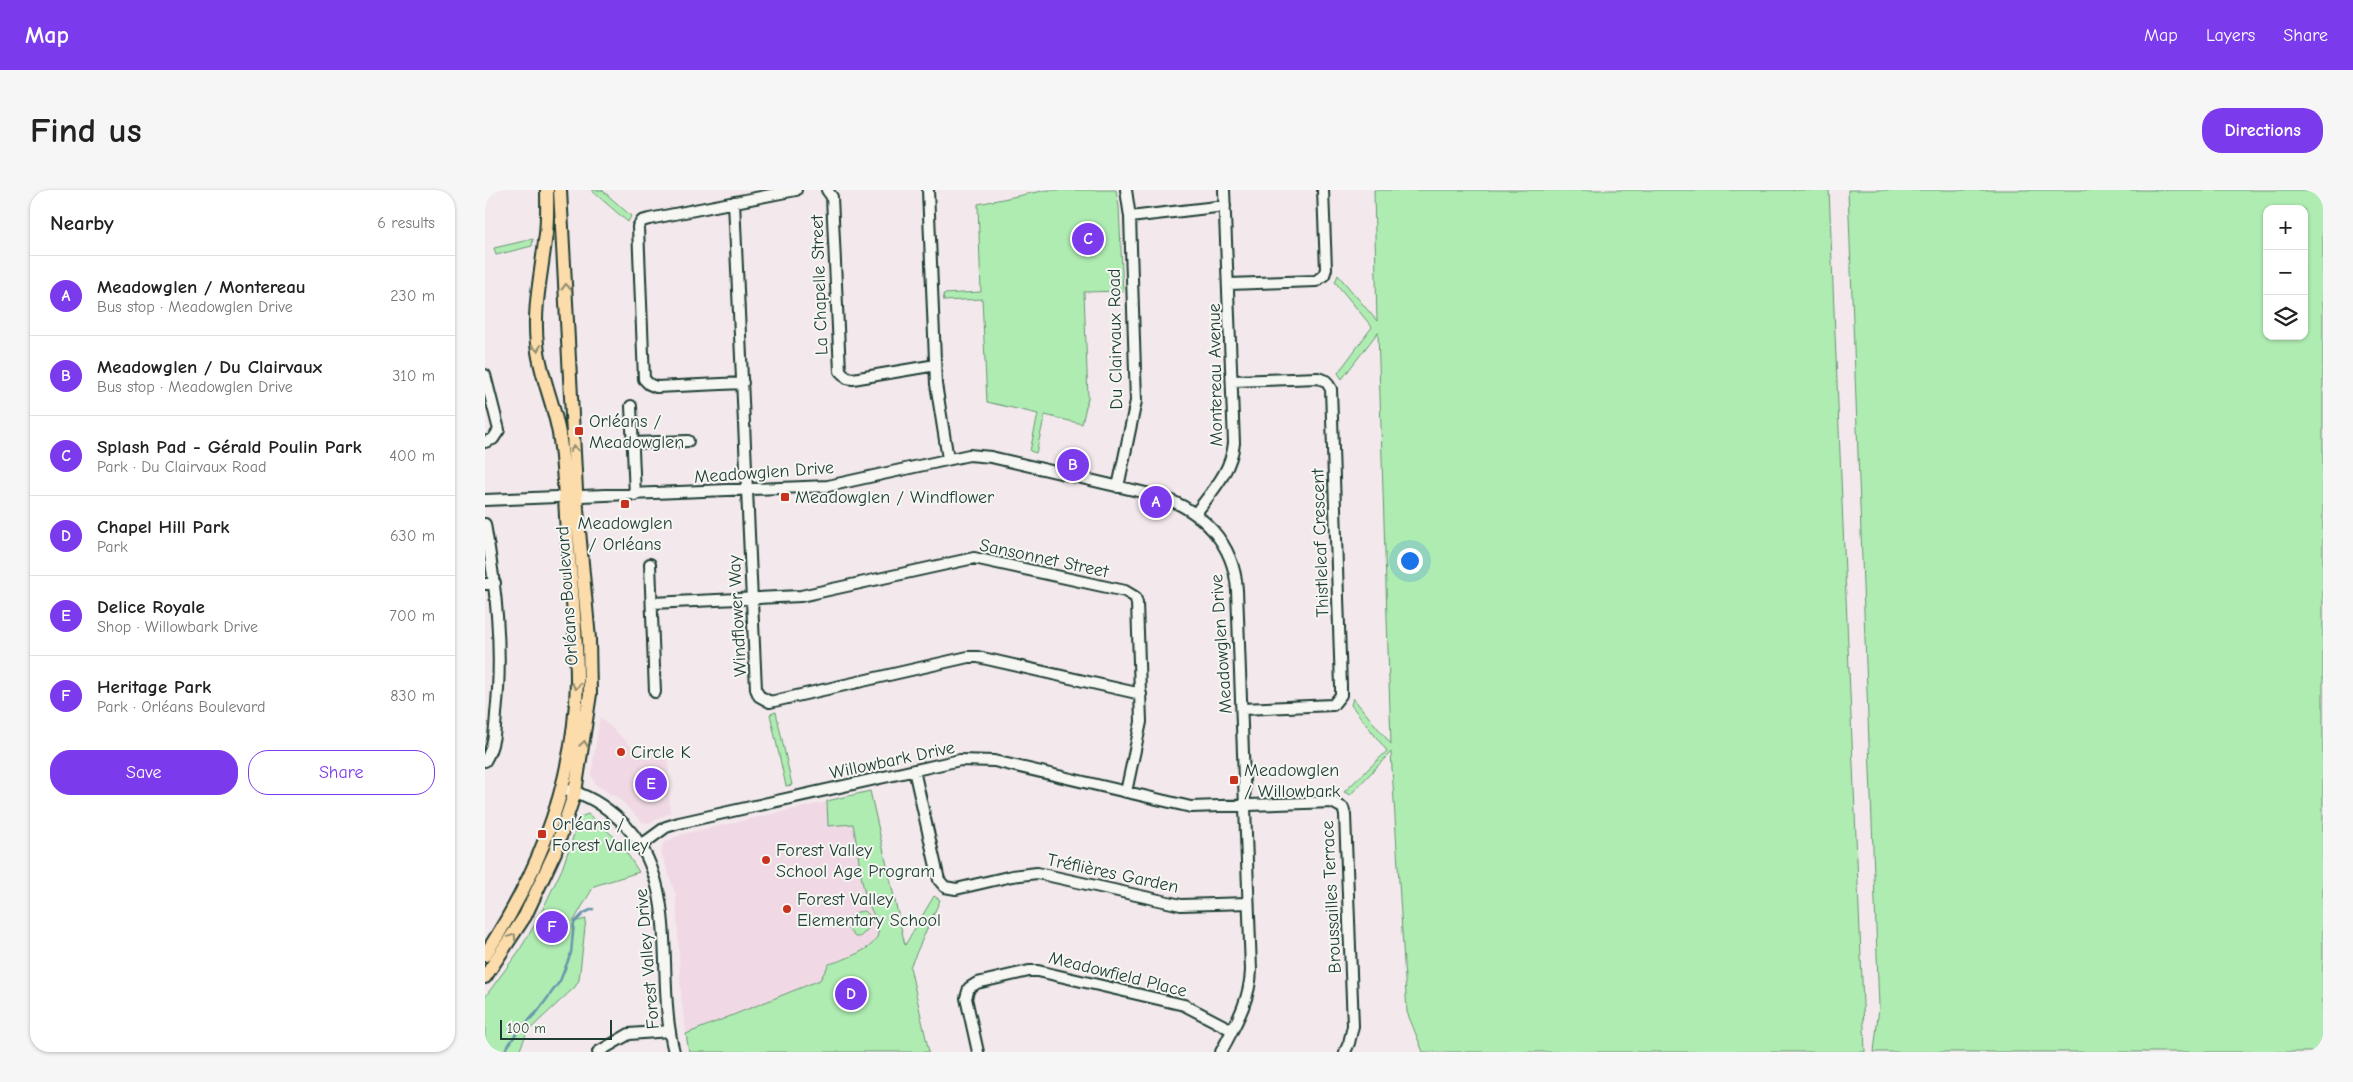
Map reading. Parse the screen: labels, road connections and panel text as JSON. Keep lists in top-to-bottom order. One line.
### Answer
{"streets":{"main road":["Orléans Boulevard"],"street":["La Chapelle Street","Du Clairvaux Road","Montereau Avenue","Meadowglen Drive","Thistleleaf Crescent","Sansonnet Street","Windflower Way","Willowbark Drive","Tréflières Garden","Broussailles Terrace","Forest Valley Drive","Meadowfield Place"]},"crossings":[["Du Clairvaux Road","Meadowglen Drive"],["Montereau Avenue","Meadowglen Drive"],["Montereau Avenue","Thistleleaf Crescent"],["Meadowglen Drive","Thistleleaf Crescent"],["Meadowglen Drive","Orléans Boulevard"],["Meadowglen Drive","Windflower Way"],["Meadowglen Drive","Willowbark Drive"],["Meadowglen Drive","Tréflières Garden"],["Meadowglen Drive","Broussailles Terrace"],["Meadowglen Drive","Meadowfield Place"],["Sansonnet Street","Windflower Way"],["Sansonnet Street","Willowbark Drive"],["Orléans Boulevard","Forest Valley Drive"],["Willowbark Drive","Tréflières Garden"],["Willowbark Drive","Broussailles Terrace"],["Willowbark Drive","Forest Valley Drive"]],"places":{"transit":["Orléans / Meadowglen","Meadowglen / Windflower","Meadowglen / Orléans","Meadowglen / Willowbark","Orléans / Forest Valley"],"other":["Circle K","Forest Valley School Age Program","Forest Valley Elementary School"]},"scale_bar":"100 m","page":{"header":"Map","nav":["Map","Layers","Share"],"buttons":["Directions",["Save","Share"]],"title":"Find us","heading":["Nearby","6 results"],"map_buttons":["+","−"],"pins":["C","B","A","E","F","D"],"list":[{"mark":"A","name":"Meadowglen / Montereau","note":"Bus stop · Meadowglen Drive","value":"230 m"},{"mark":"B","name":"Meadowglen / Du Clairvaux","note":"Bus stop · Meadowglen Drive","value":"310 m"},{"mark":"C","name":"Splash Pad - Gérald Poulin Park","note":"Park · Du Clairvaux Road","value":"400 m"},{"mark":"D","name":"Chapel Hill Park","note":"Park","value":"630 m"},{"mark":"E","name":"Delice Royale","note":"Shop · Willowbark Drive","value":"700 m"},{"mark":"F","name":"Heritage Park","note":"Park · Orléans Boulevard","value":"830 m"}],"scale":"100 m"}}
